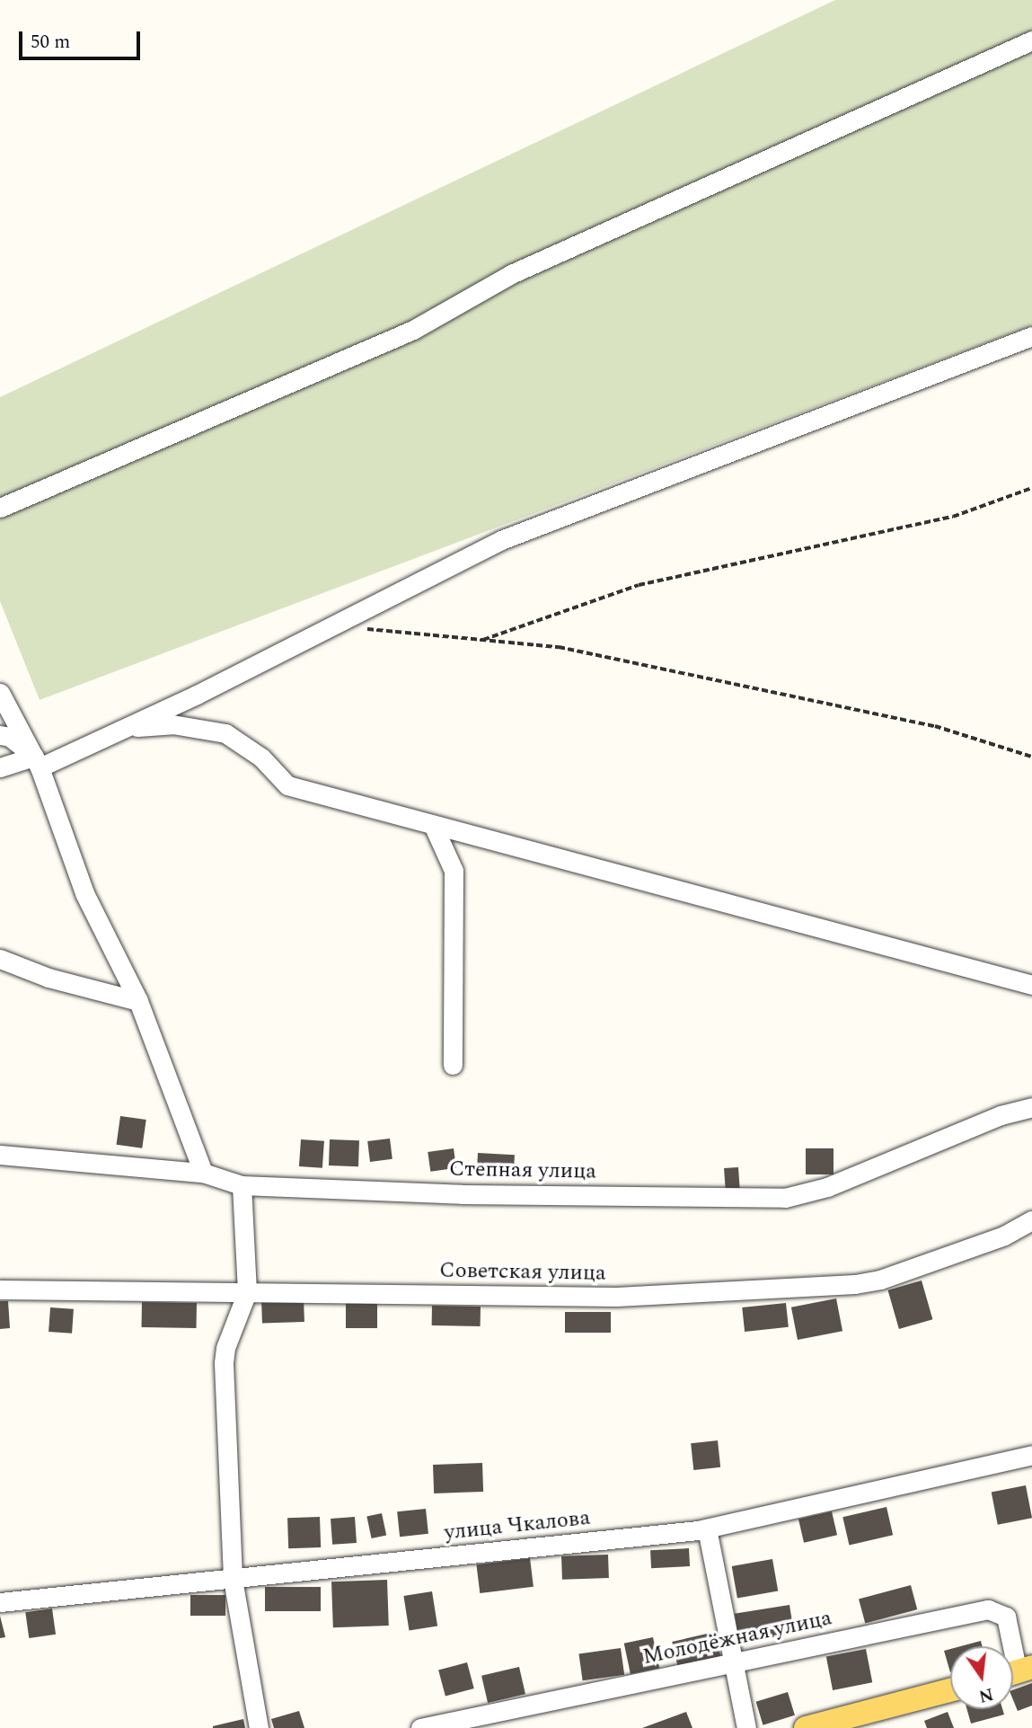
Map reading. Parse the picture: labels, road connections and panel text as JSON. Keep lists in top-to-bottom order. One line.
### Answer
{"streets":{"street":["Степная улица","Советская улица","улица Чкалова","Молодёжная улица"]},"scale_bar":"50 m","north":"bottom"}
